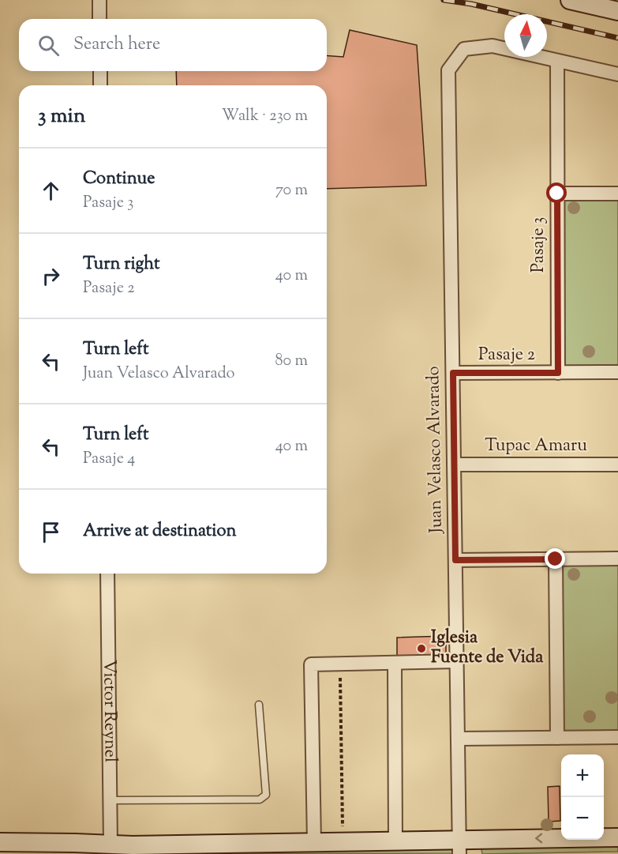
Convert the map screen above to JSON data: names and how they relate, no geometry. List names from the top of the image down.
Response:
{
  "streets": {
    "street": [
      "Pasaje 3",
      "Pasaje 2",
      "Tupac Amaru",
      "Juan Velasco Alvarado",
      "Victor Reynel"
    ]
  },
  "crossings": [
    ["Pasaje 3", "Pasaje 2"],
    ["Pasaje 3", "Juan Velasco Alvarado"],
    ["Pasaje 2", "Juan Velasco Alvarado"],
    ["Tupac Amaru", "Juan Velasco Alvarado"]
  ],
  "places": ["Iglesia Fuente de Vida"],
  "north": "top",
  "page": {
    "search": "Search here",
    "heading": ["3 min", "Walk · 230 m"],
    "list": [
      ["Continue", "Pasaje 3", "70 m"],
      ["Turn right", "Pasaje 2", "40 m"],
      ["Turn left", "Juan Velasco Alvarado", "80 m"],
      ["Turn left", "Pasaje 4", "40 m"],
      "Arrive at destination"
    ],
    "map_buttons": ["+", "−"]
  }
}
